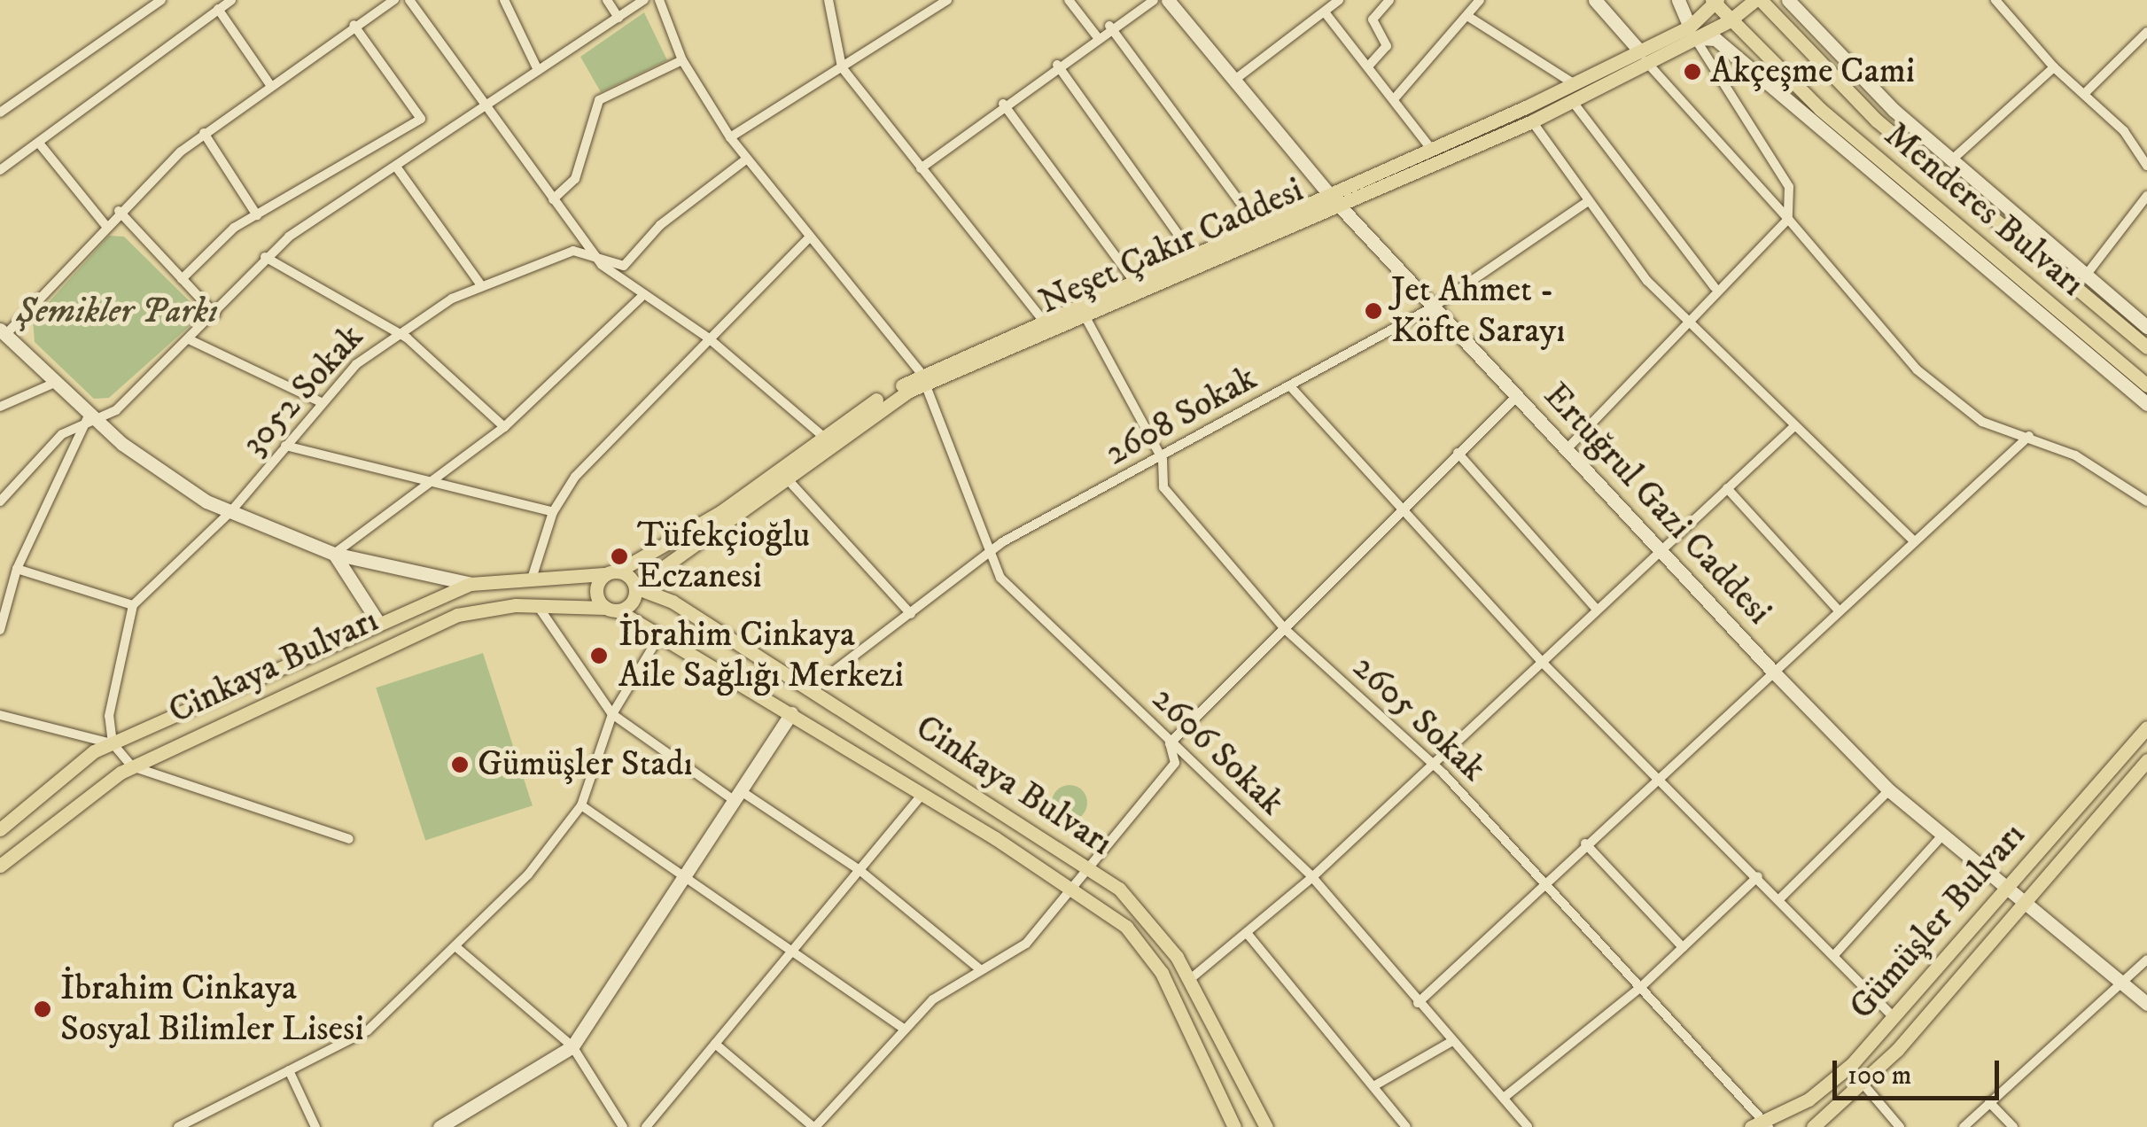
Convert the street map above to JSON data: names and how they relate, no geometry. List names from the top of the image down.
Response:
{
  "streets": {
    "main road": [
      "Menderes Bulvarı",
      "Neşet Çakır Caddesi",
      "Ertuğrul Gazi Caddesi",
      "Cinkaya Bulvarı",
      "Gümüşler Bulvarı"
    ],
    "street": [
      "3052 Sokak",
      "2608 Sokak",
      "2605 Sokak",
      "2606 Sokak"
    ]
  },
  "crossings": [
    ["Menderes Bulvarı", "Neşet Çakır Caddesi"],
    ["Neşet Çakır Caddesi", "Ertuğrul Gazi Caddesi"],
    ["Neşet Çakır Caddesi", "Cinkaya Bulvarı"],
    ["Neşet Çakır Caddesi", "2605 Sokak"],
    ["Neşet Çakır Caddesi", "2606 Sokak"],
    ["3052 Sokak", "2606 Sokak"],
    ["2608 Sokak", "Ertuğrul Gazi Caddesi"],
    ["2608 Sokak", "Cinkaya Bulvarı"],
    ["2608 Sokak", "2605 Sokak"],
    ["2608 Sokak", "2606 Sokak"],
    ["Ertuğrul Gazi Caddesi", "Gümüşler Bulvarı"],
    ["2605 Sokak", "Gümüşler Bulvarı"]
  ],
  "parks": ["Şemikler Parkı"],
  "places": [
    "Akçeşme Cami",
    "Jet Ahmet - Köfte Sarayı",
    "Tüfekçioğlu Eczanesi",
    "İbrahim Cinkaya Aile Sağlığı Merkezi",
    "Gümüşler Stadı",
    "İbrahim Cinkaya Sosyal Bilimler Lisesi"
  ],
  "scale_bar": "100 m"
}
